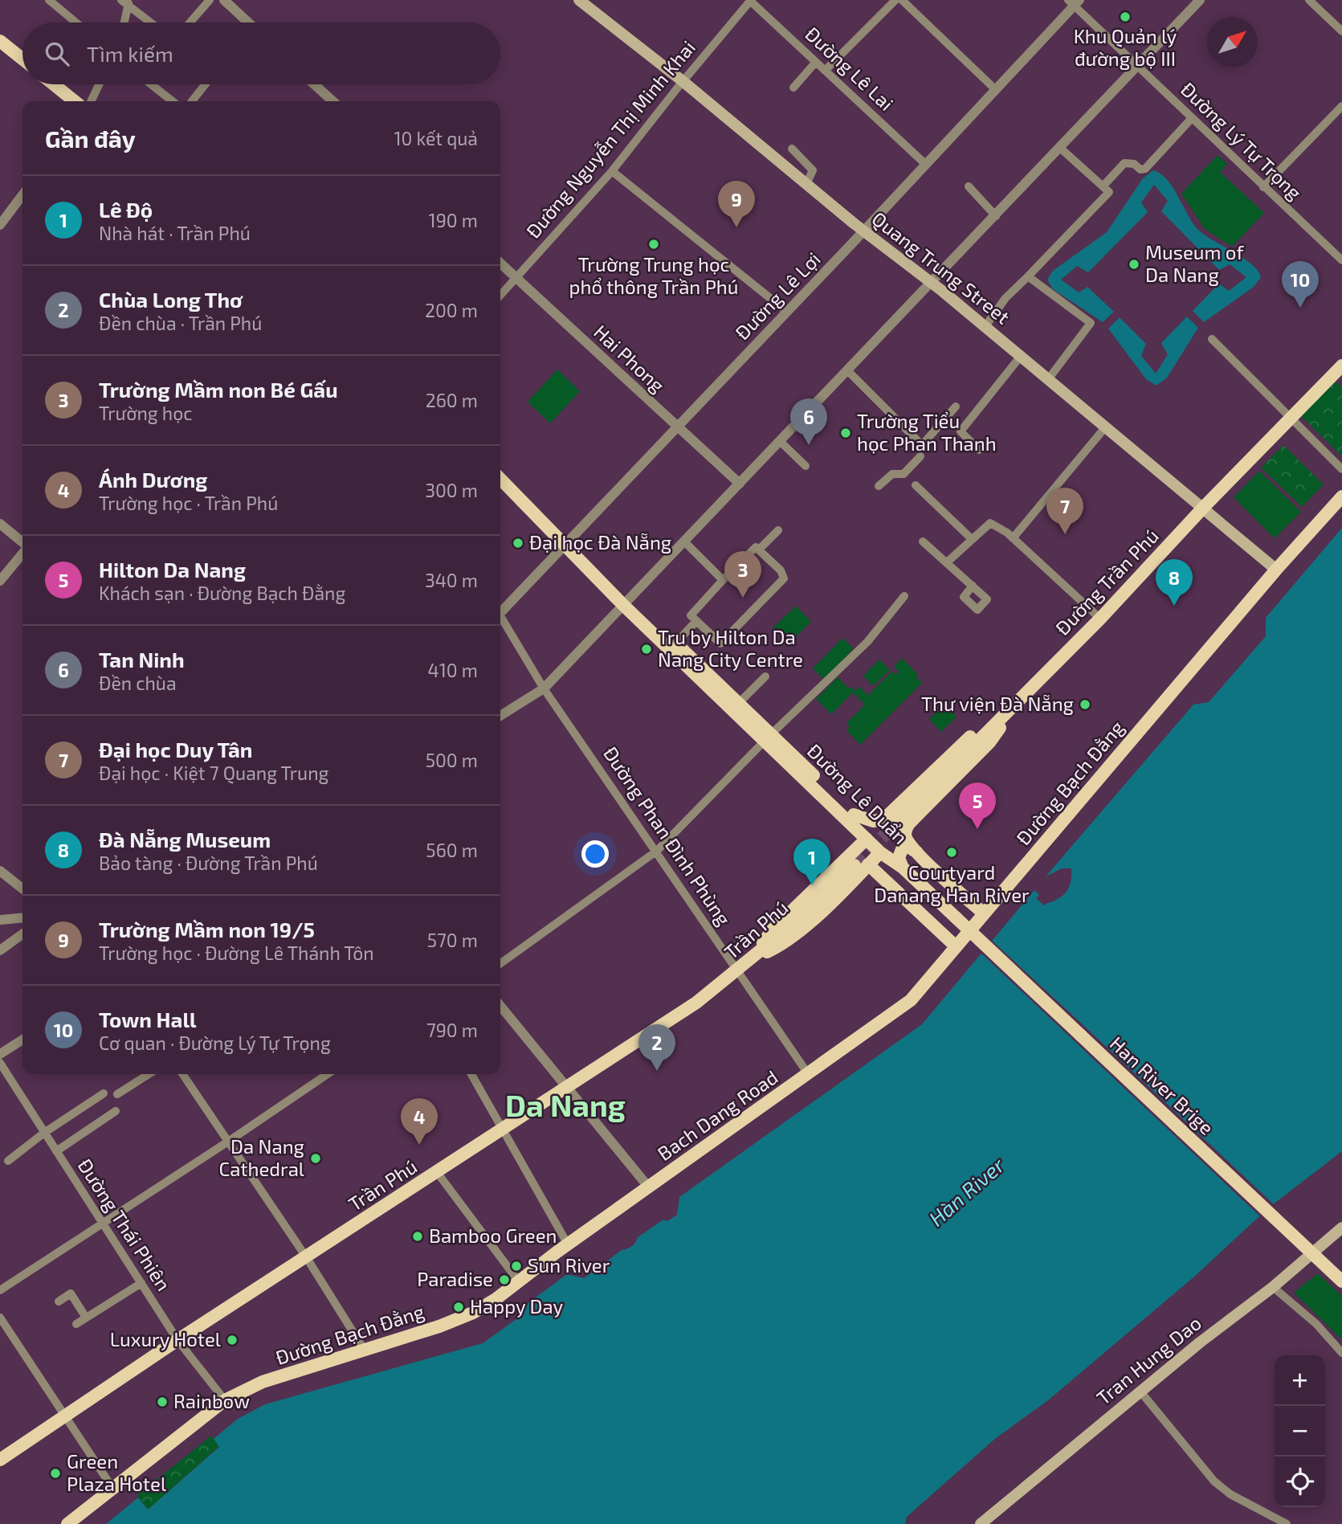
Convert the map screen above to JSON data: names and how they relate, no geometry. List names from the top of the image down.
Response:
{
  "streets": {
    "main road": [
      "Quang Trung Street",
      "Đường Trần Phú",
      "Đường Bạch Đằng",
      "Đường Lê Duẩn",
      "Trần Phú",
      "Han River Brige",
      "Bach Dang Road",
      "Tran Hung Dao"
    ],
    "street": [
      "Đường Lê Lai",
      "Đường Nguyễn Thị Minh Khai",
      "Đường Lý Tự Trọng",
      "Đường Lê Lợi",
      "Hai Phong",
      "Đường Phan Đình Phùng",
      "Đường Thái Phiên"
    ]
  },
  "crossings": [
    ["Đường Lê Lai", "Đường Nguyễn Thị Minh Khai"],
    ["Đường Lê Lai", "Đường Lê Lợi"],
    ["Đường Nguyễn Thị Minh Khai", "Quang Trung Street"],
    ["Đường Nguyễn Thị Minh Khai", "Hai Phong"],
    ["Đường Lý Tự Trọng", "Đường Lê Lợi"],
    ["Quang Trung Street", "Đường Lê Lợi"],
    ["Quang Trung Street", "Đường Trần Phú"],
    ["Quang Trung Street", "Đường Bạch Đằng"],
    ["Đường Lê Lợi", "Hai Phong"],
    ["Đường Lê Lợi", "Đường Lê Duẩn"],
    ["Đường Bạch Đằng", "Đường Phan Đình Phùng"],
    ["Đường Bạch Đằng", "Bach Dang Road"],
    ["Đường Bạch Đằng", "Đường Thái Phiên"],
    ["Đường Lê Duẩn", "Trần Phú"],
    ["Đường Lê Duẩn", "Han River Brige"],
    ["Đường Phan Đình Phùng", "Trần Phú"],
    ["Đường Phan Đình Phùng", "Bach Dang Road"],
    ["Trần Phú", "Đường Thái Phiên"]
  ],
  "districts": ["Da Nang"],
  "water": ["Hàn River"],
  "places": [
    "Khu Quản lý đường bộ III",
    "Trường Trung học phổ thông Trần Phú",
    "Museum of Da Nang",
    "Trường Tiểu học Phan Thanh",
    "Đại học Đà Nẵng",
    "Tru by Hilton Da Nang City Centre",
    "Thư viện Đà Nẵng",
    "Courtyard Danang Han River",
    "Da Nang Cathedral",
    "Bamboo Green",
    "Sun River",
    "Paradise",
    "Happy Day",
    "Luxury Hotel",
    "Rainbow",
    "Green Plaza Hotel"
  ],
  "north": "top right",
  "page": {
    "search": "Tìm kiếm",
    "heading": ["Gần đây", "10 kết quả"],
    "list": [
      {
        "mark": "1",
        "name": "Lê Độ",
        "note": "Nhà hát · Trần Phú",
        "value": "190 m"
      },
      {
        "mark": "2",
        "name": "Chùa Long Thơ",
        "note": "Đền chùa · Trần Phú",
        "value": "200 m"
      },
      {
        "mark": "3",
        "name": "Trường Mầm non Bé Gấu",
        "note": "Trường học",
        "value": "260 m"
      },
      {
        "mark": "4",
        "name": "Ánh Dương",
        "note": "Trường học · Trần Phú",
        "value": "300 m"
      },
      {
        "mark": "5",
        "name": "Hilton Da Nang",
        "note": "Khách sạn · Đường Bạch Đằng",
        "value": "340 m"
      },
      {
        "mark": "6",
        "name": "Tan Ninh",
        "note": "Đền chùa",
        "value": "410 m"
      },
      {
        "mark": "7",
        "name": "Đại học Duy Tân",
        "note": "Đại học · Kiệt 7 Quang Trung",
        "value": "500 m"
      },
      {
        "mark": "8",
        "name": "Đà Nẵng Museum",
        "note": "Bảo tàng · Đường Trần Phú",
        "value": "560 m"
      },
      {
        "mark": "9",
        "name": "Trường Mầm non 19/5",
        "note": "Trường học · Đường Lê Thánh Tôn",
        "value": "570 m"
      },
      {
        "mark": "10",
        "name": "Town Hall",
        "note": "Cơ quan · Đường Lý Tự Trọng",
        "value": "790 m"
      }
    ],
    "pins": [
      "9",
      "10",
      "6",
      "7",
      "3",
      "8",
      "5",
      "1",
      "2",
      "4"
    ],
    "map_buttons": ["+", "−"]
  }
}
